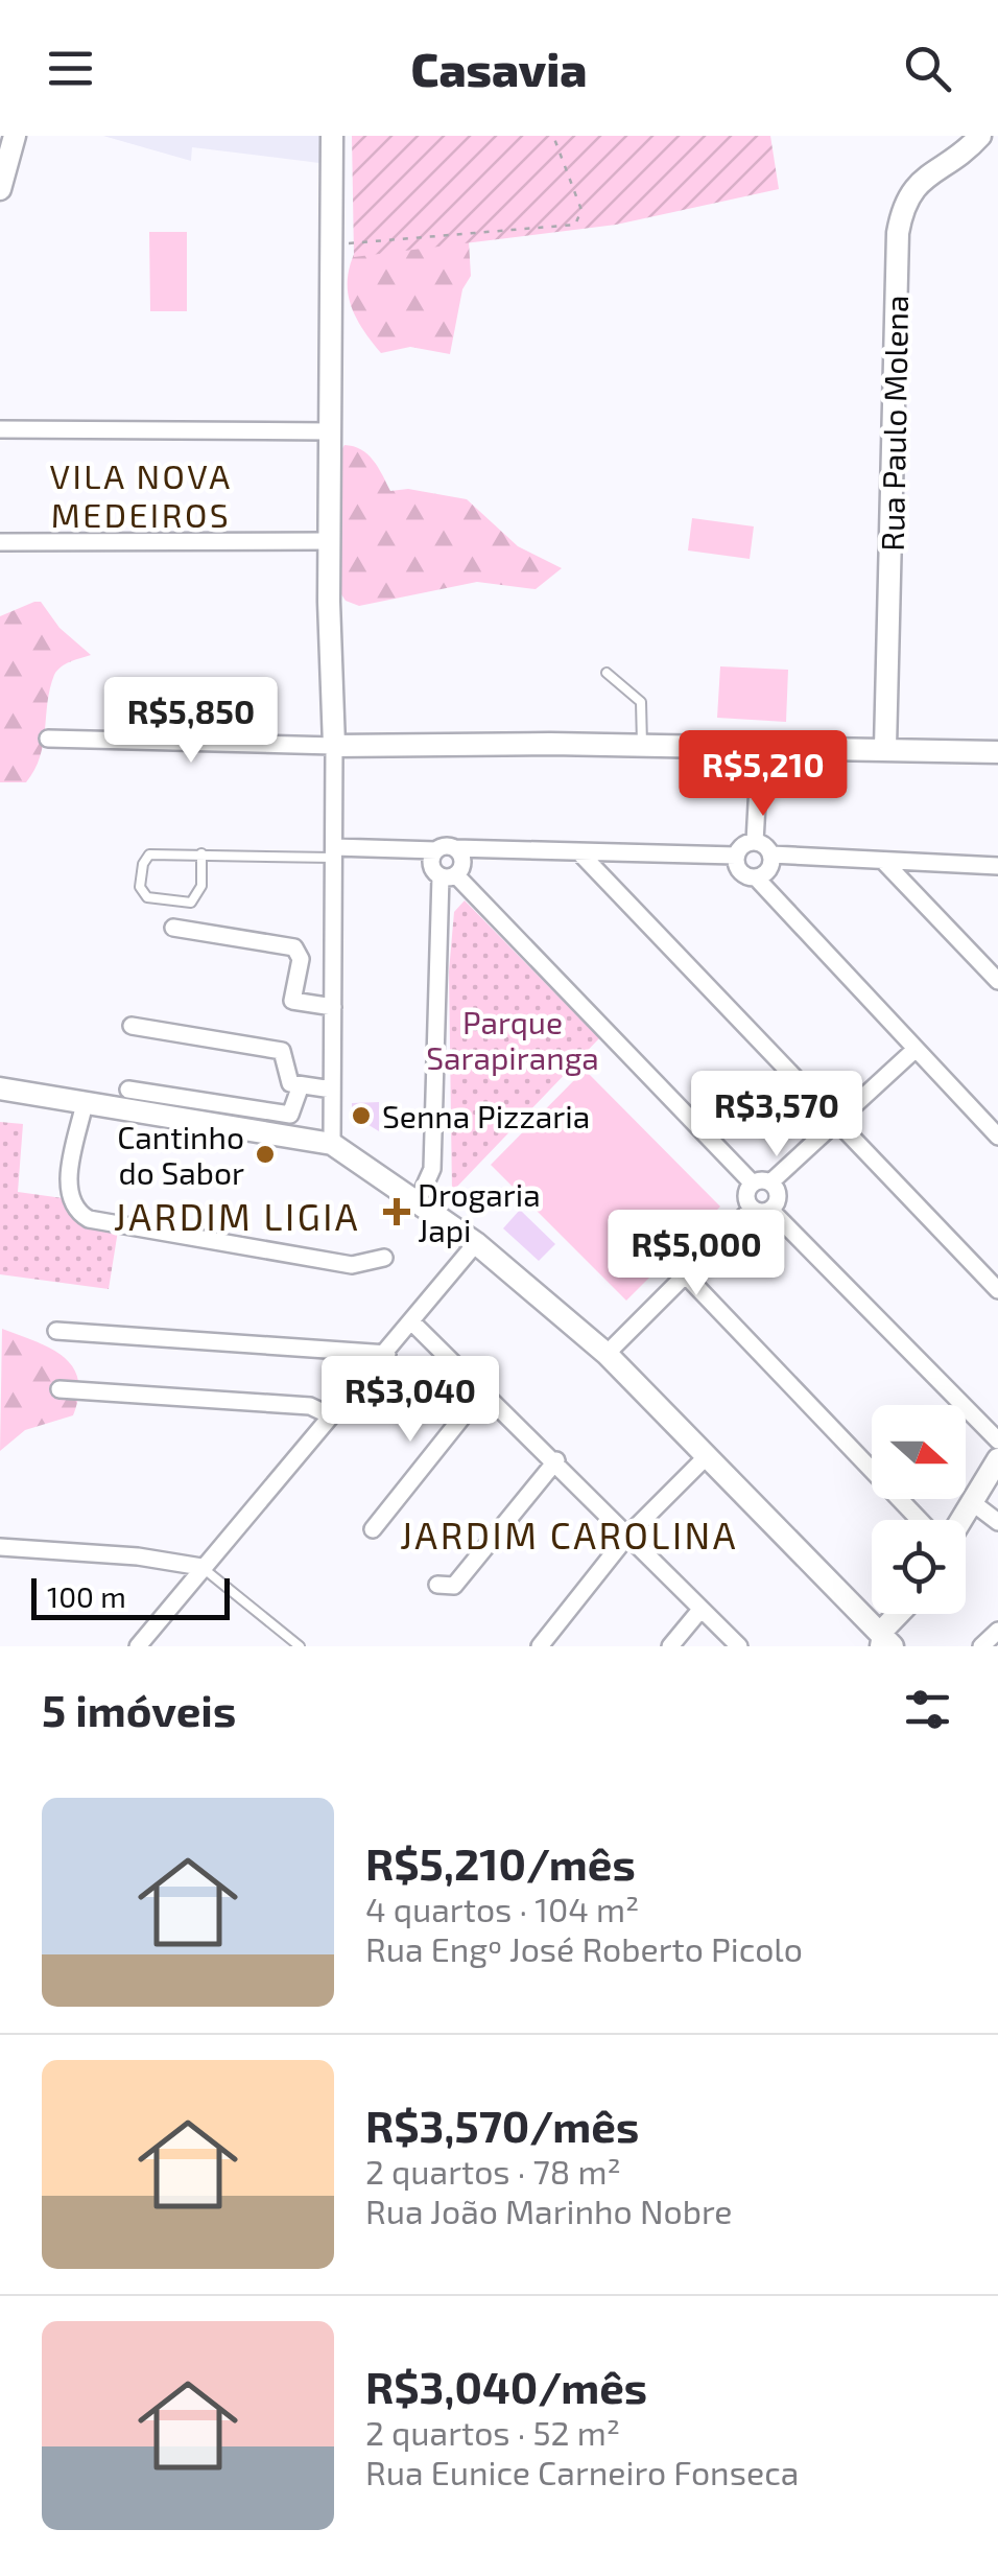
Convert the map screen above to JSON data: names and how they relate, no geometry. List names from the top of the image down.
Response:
{
  "streets": {
    "street": ["Rua Paulo Molena"]
  },
  "districts": ["VILA NOVA MEDEIROS", "JARDIM LIGIA", "JARDIM CAROLINA"],
  "parks": ["Parque Sarapiranga"],
  "places": {
    "other": ["Senna Pizzaria", "Cantinho do Sabor"],
    "health": ["Drogaria Japi"]
  },
  "scale_bar": "100 m",
  "north": "right",
  "page": {
    "header": "Casavia",
    "price": [
      "R$5,850",
      "R$5,210",
      "R$3,570",
      "R$5,000",
      "R$3,040"
    ],
    "scale": "100 m",
    "heading": "5 imóveis",
    "list": [
      {
        "name": "R$5,210/mês",
        "note": "4 quartos · 104 m² · Rua Engº José Roberto Picolo"
      },
      {
        "name": "R$3,570/mês",
        "note": "2 quartos · 78 m² · Rua João Marinho Nobre"
      },
      {
        "name": "R$3,040/mês",
        "note": "2 quartos · 52 m² · Rua Eunice Carneiro Fonseca"
      }
    ]
  }
}
